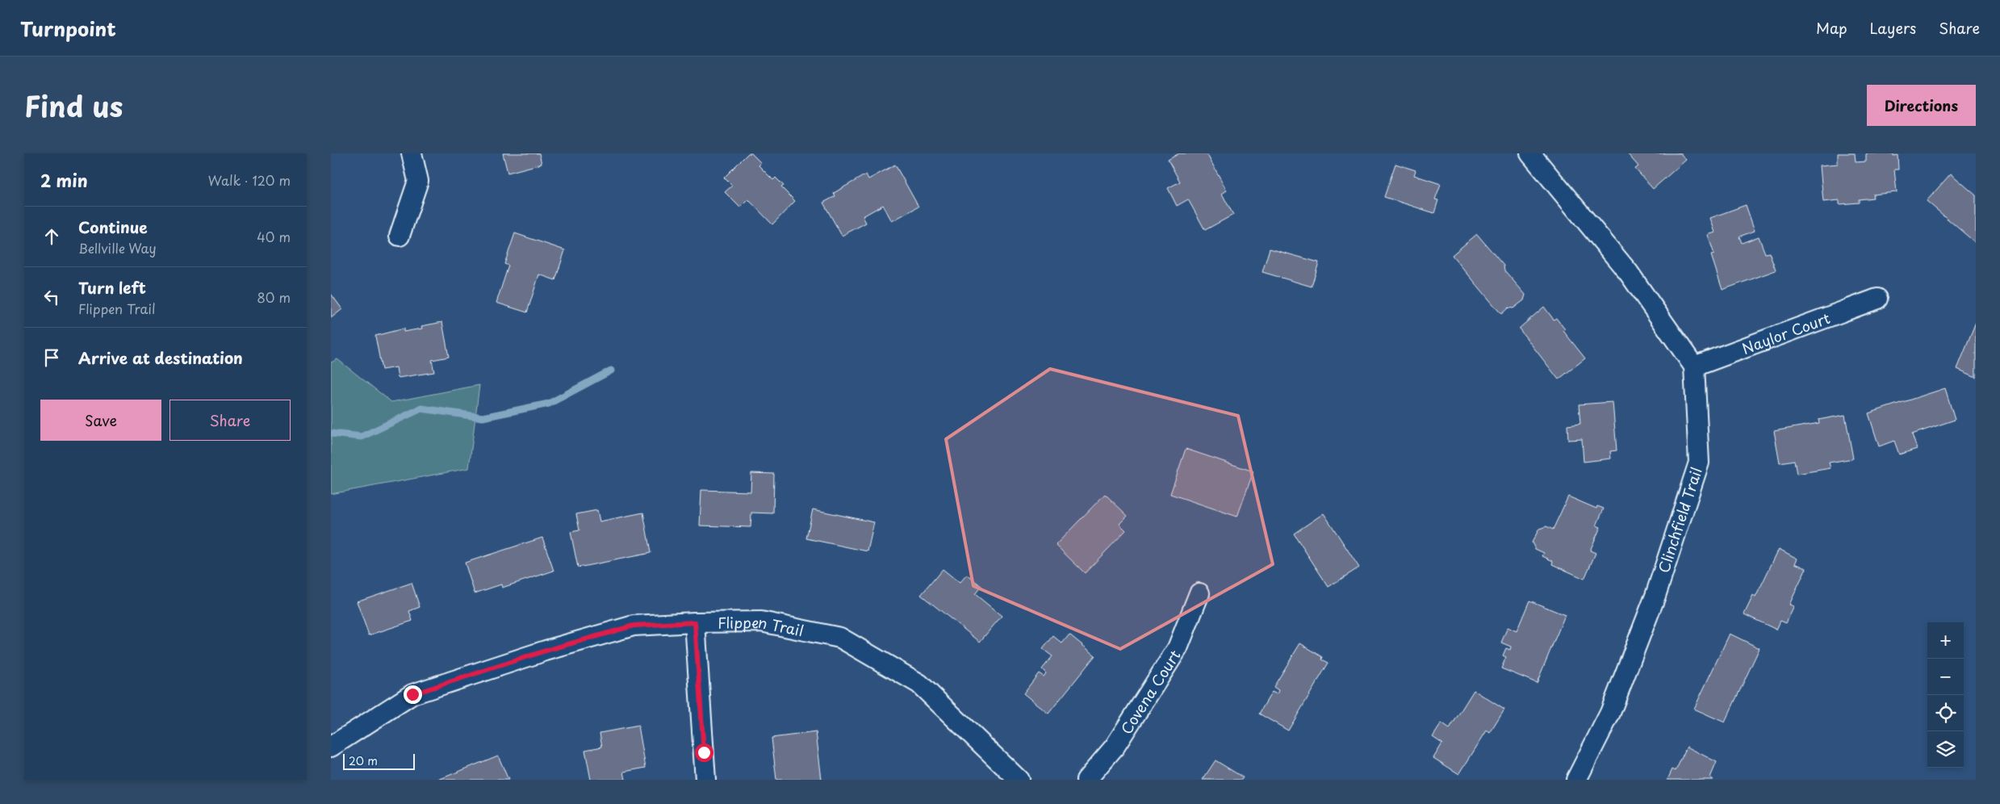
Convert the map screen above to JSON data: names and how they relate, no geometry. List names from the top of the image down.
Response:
{
  "streets": {
    "street": [
      "Naylor Court",
      "Clinchfield Trail",
      "Flippen Trail",
      "Covena Court"
    ]
  },
  "crossings": [
    ["Naylor Court", "Clinchfield Trail"]
  ],
  "scale_bar": "20 m",
  "page": {
    "header": "Turnpoint",
    "nav": ["Map", "Layers", "Share"],
    "title": "Find us",
    "buttons": [
      "Directions",
      ["Save", "Share"]
    ],
    "heading": ["2 min", "Walk · 120 m"],
    "list": [
      ["Continue", "Bellville Way", "40 m"],
      ["Turn left", "Flippen Trail", "80 m"],
      "Arrive at destination"
    ],
    "map_buttons": ["+", "−"],
    "scale": "20 m"
  }
}
